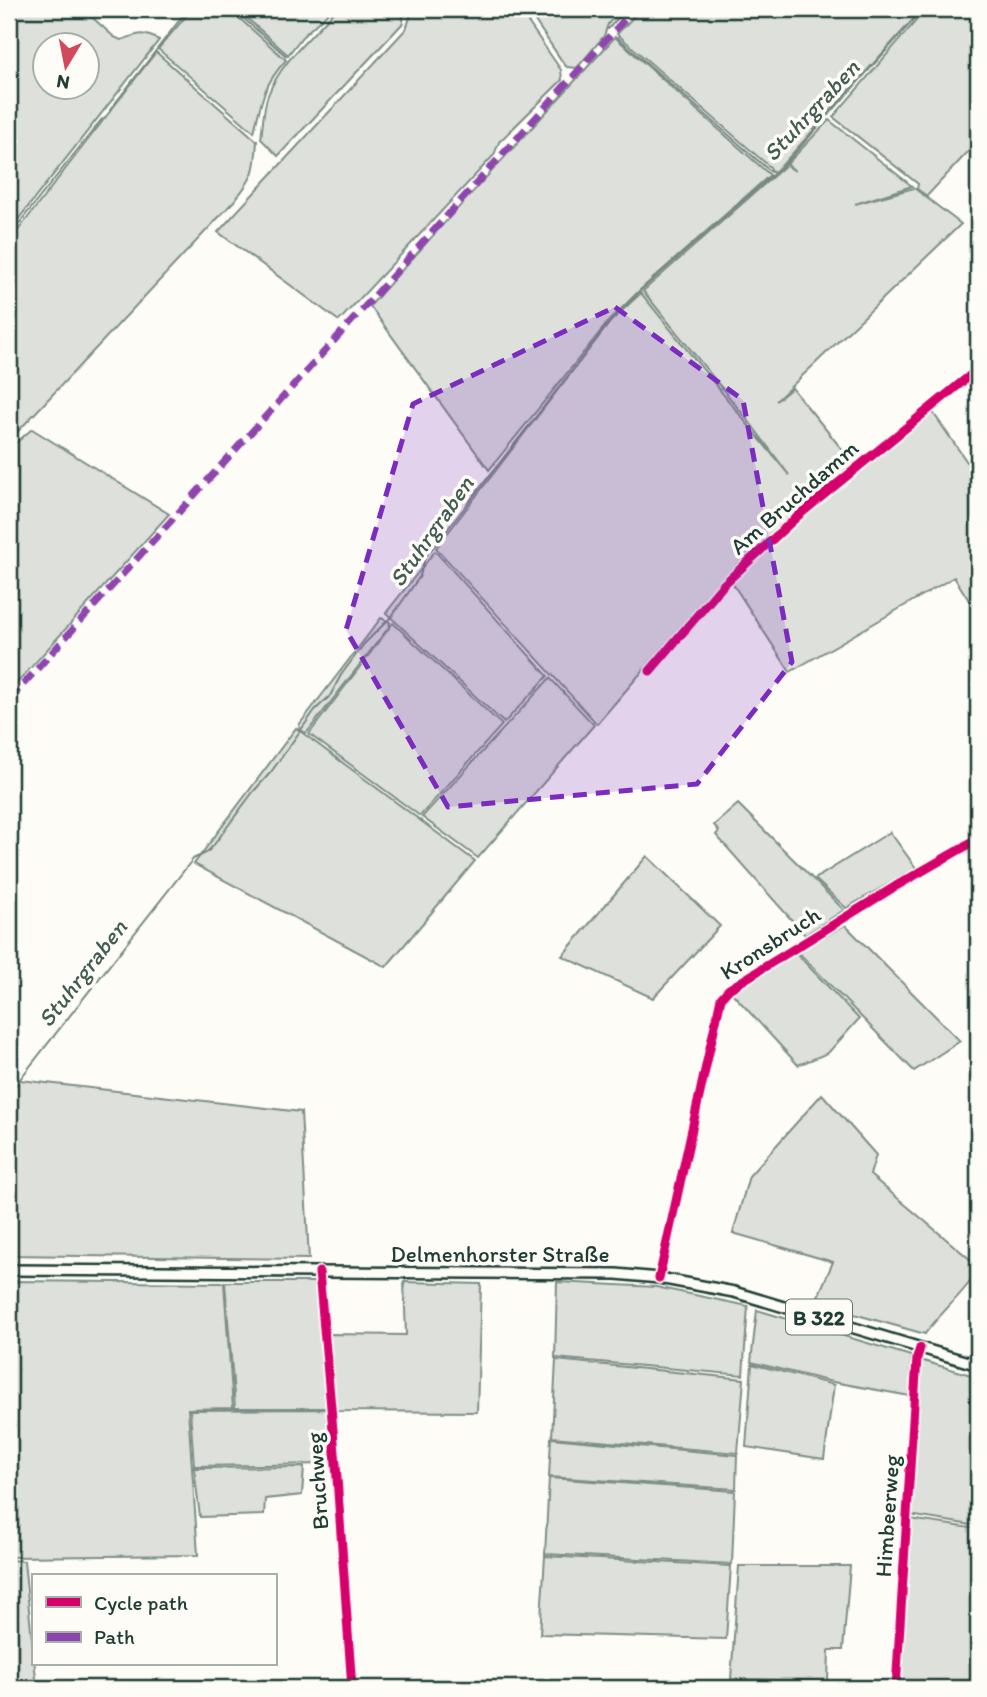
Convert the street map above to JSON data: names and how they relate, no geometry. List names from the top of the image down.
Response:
{
  "streets": {
    "main road": ["Delmenhorster Straße", "B 322"],
    "street": [
      "Am Bruchdamm",
      "Kronsbruch",
      "Bruchweg",
      "Himbeerweg"
    ]
  },
  "crossings": [
    ["Kronsbruch", "Delmenhorster Straße"],
    ["Delmenhorster Straße", "Bruchweg"],
    ["Delmenhorster Straße", "Himbeerweg"]
  ],
  "water": ["Stuhrgraben"],
  "legend": ["Cycle path", "Path"],
  "north": "bottom"
}
